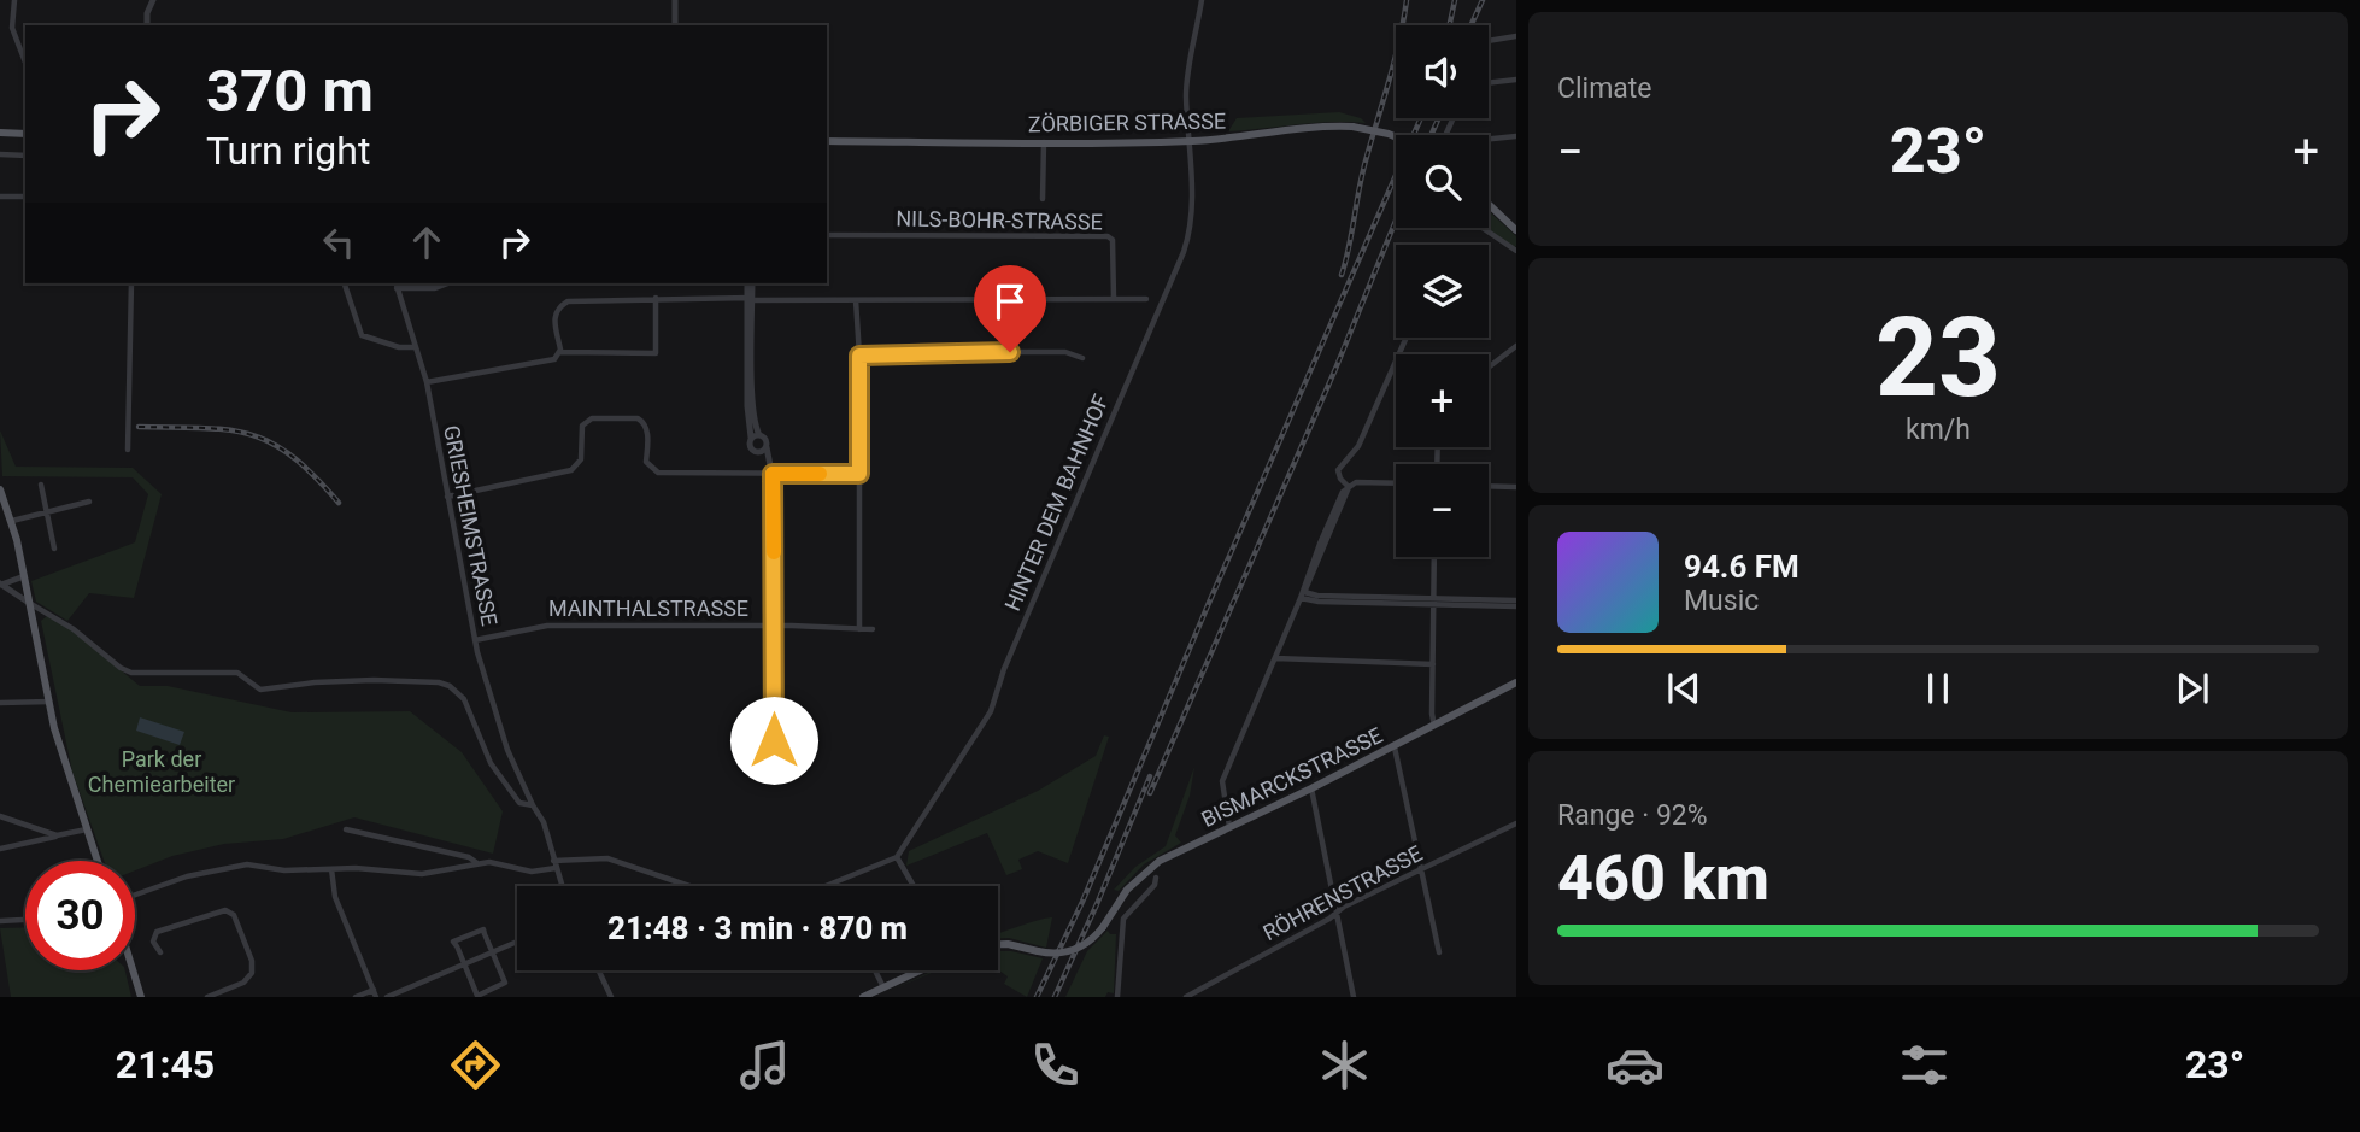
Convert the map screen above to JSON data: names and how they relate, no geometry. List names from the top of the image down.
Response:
{
  "streets": {
    "main road": ["ZÖRBIGER STRASSE", "BISMARCKSTRASSE"],
    "street": [
      "NILS-BOHR-STRASSE",
      "HINTER DEM BAHNHOF",
      "GRIESHEIMSTRASSE",
      "MAINTHALSTRASSE",
      "RÖHRENSTRASSE"
    ]
  },
  "crossings": [
    ["ZÖRBIGER STRASSE", "HINTER DEM BAHNHOF"],
    ["GRIESHEIMSTRASSE", "MAINTHALSTRASSE"]
  ],
  "parks": ["Park der Chemiearbeiter"],
  "page": {
    "tile": [
      "Climate",
      ["23", "km/h"],
      ["Range · 92%", "460 km"]
    ],
    "map_buttons": ["+", "−"],
    "turn": ["370 m", "Turn right"],
    "heat": ["−", "23°", "+"],
    "song": ["94.6 FM", "Music"],
    "limit": "30",
    "trip": "21:48 · 3 min · 870 m",
    "tabs": ["21:45", "23°"]
  }
}
